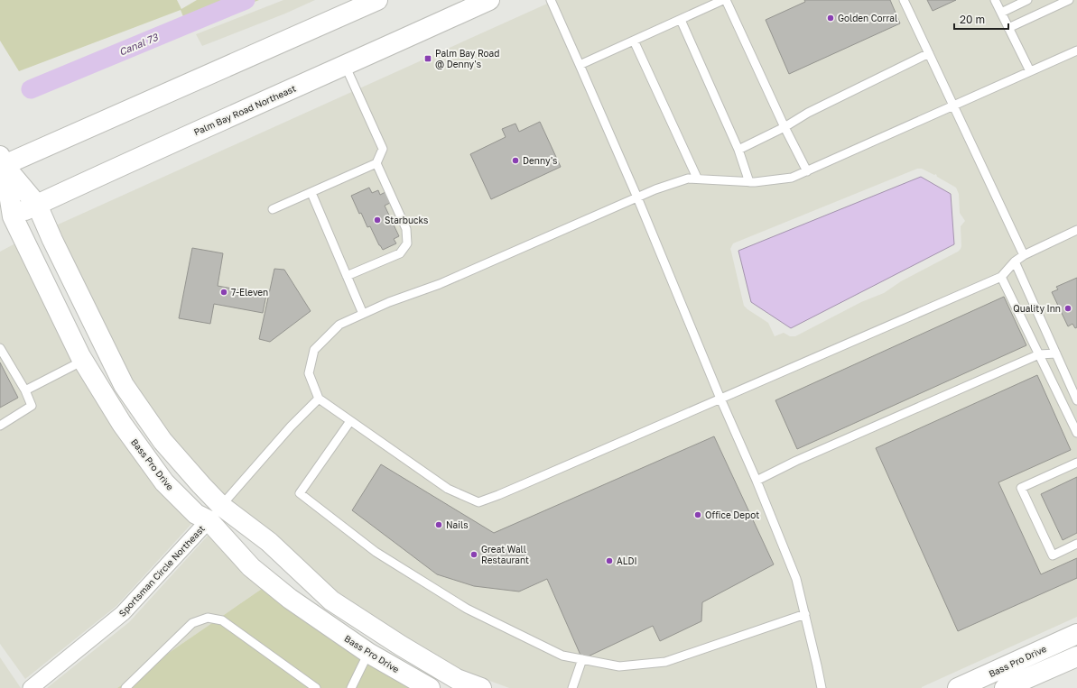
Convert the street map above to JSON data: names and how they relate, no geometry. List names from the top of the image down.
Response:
{
  "streets": {
    "street": ["Palm Bay Road Northeast", "Bass Pro Drive", "Sportsman Circle Northeast"]
  },
  "crossings": [
    ["Palm Bay Road Northeast", "Bass Pro Drive"],
    ["Bass Pro Drive", "Sportsman Circle Northeast"]
  ],
  "water": ["Canal 73"],
  "places": {
    "other": [
      "Golden Corral",
      "Denny's",
      "Starbucks",
      "7-Eleven",
      "Quality Inn",
      "Office Depot",
      "Nails",
      "Great Wall Restaurant",
      "ALDI"
    ],
    "transit": ["Palm Bay Road @ Denny's"]
  },
  "scale_bar": "20 m"
}
